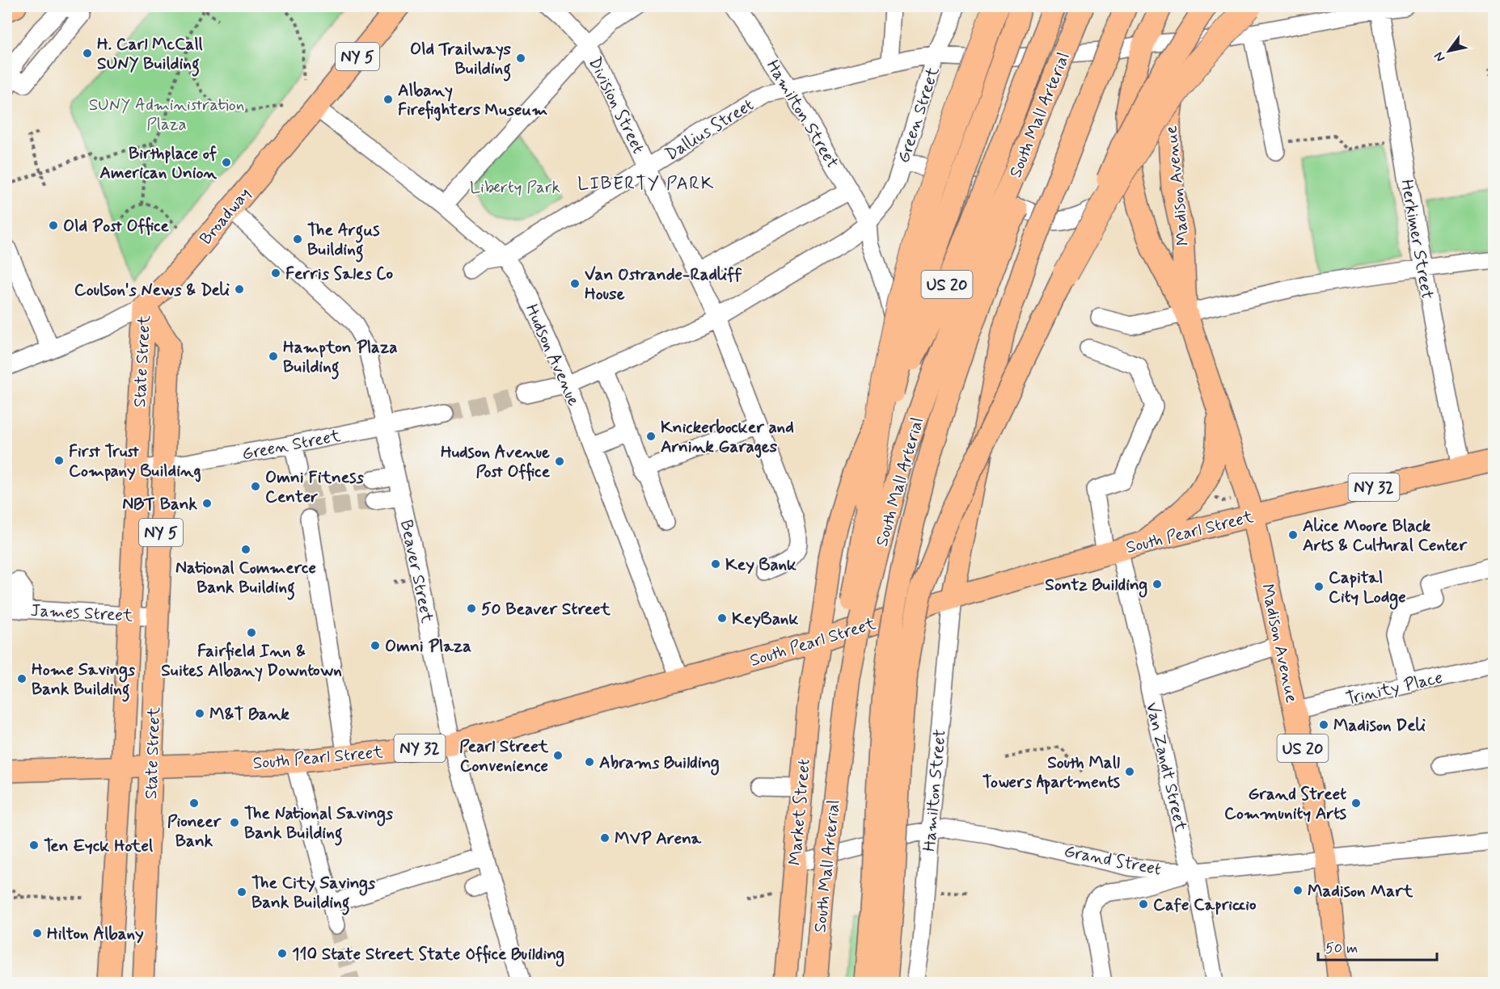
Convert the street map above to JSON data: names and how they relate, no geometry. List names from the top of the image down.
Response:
{
  "streets": {
    "main road": [
      "NY 5",
      "South Mall Arterial",
      "Madison Avenue",
      "Broadway",
      "US 20",
      "State Street",
      "NY 32",
      "South Pearl Street",
      "Market Street"
    ],
    "street": [
      "Division Street",
      "Hamilton Street",
      "Green Street",
      "Dallius Street",
      "Herkimer Street",
      "Hudson Avenue",
      "Beaver Street",
      "James Street",
      "Trinity Place",
      "Van Zandt Street",
      "Grand Street"
    ]
  },
  "crossings": [
    ["Division Street", "Green Street"],
    ["Division Street", "Dallius Street"],
    ["Hamilton Street", "Green Street"],
    ["Hamilton Street", "Dallius Street"],
    ["Hamilton Street", "South Pearl Street"],
    ["Hamilton Street", "Grand Street"],
    ["Green Street", "Dallius Street"],
    ["Green Street", "Madison Avenue"],
    ["Green Street", "Herkimer Street"],
    ["Green Street", "Hudson Avenue"],
    ["Green Street", "State Street"],
    ["Green Street", "Beaver Street"],
    ["Dallius Street", "Hudson Avenue"],
    ["Madison Avenue", "South Pearl Street"],
    ["Madison Avenue", "Trinity Place"],
    ["Madison Avenue", "Grand Street"],
    ["Broadway", "Hudson Avenue"],
    ["Broadway", "State Street"],
    ["Broadway", "Beaver Street"],
    ["Herkimer Street", "South Pearl Street"],
    ["US 20", "South Pearl Street"],
    ["US 20", "Market Street"],
    ["Hudson Avenue", "South Pearl Street"],
    ["State Street", "NY 32"],
    ["State Street", "South Pearl Street"],
    ["State Street", "James Street"],
    ["NY 32", "South Pearl Street"],
    ["South Pearl Street", "Beaver Street"],
    ["South Pearl Street", "Van Zandt Street"],
    ["South Pearl Street", "Market Street"],
    ["Van Zandt Street", "Grand Street"],
    ["Market Street", "Grand Street"]
  ],
  "districts": ["LIBERTY PARK"],
  "parks": ["SUNY Administration Plaza", "Liberty Park"],
  "places": [
    "H. Carl McCall SUNY Building",
    "Old Trailways Building",
    "Albany Firefighters Museum",
    "Birthplace of American Union",
    "Old Post Office",
    "The Argus Building",
    "Ferris Sales Co",
    "Van Ostrande-Radliff House",
    "Coulson's News & Deli",
    "Hampton Plaza Building",
    "Knickerbocker and Arnink Garages",
    "First Trust Company Building",
    "Hudson Avenue Post Office",
    "Omni Fitness Center",
    "NBT Bank",
    "Alice Moore Black Arts & Cultural Center",
    "National Commerce Bank Building",
    "Key Bank",
    "Sontz Building",
    "Capital City Lodge",
    "50 Beaver Street",
    "KeyBank",
    "Fairfield Inn & Suites Albany Downtown",
    "Omni Plaza",
    "Home Savings Bank Building",
    "M&T Bank",
    "Madison Deli",
    "Pearl Street Convenience",
    "Abrams Building",
    "South Mall Towers Apartments",
    "Pioneer Bank",
    "Grand Street Community Arts",
    "The National Savings Bank Building",
    "MVP Arena",
    "Ten Eyck Hotel",
    "Madison Mart",
    "The City Savings Bank Building",
    "Cafe Capriccio",
    "Hilton Albany",
    "110 State Street State Office Building"
  ],
  "scale_bar": "50 m",
  "north": "bottom left"
}
